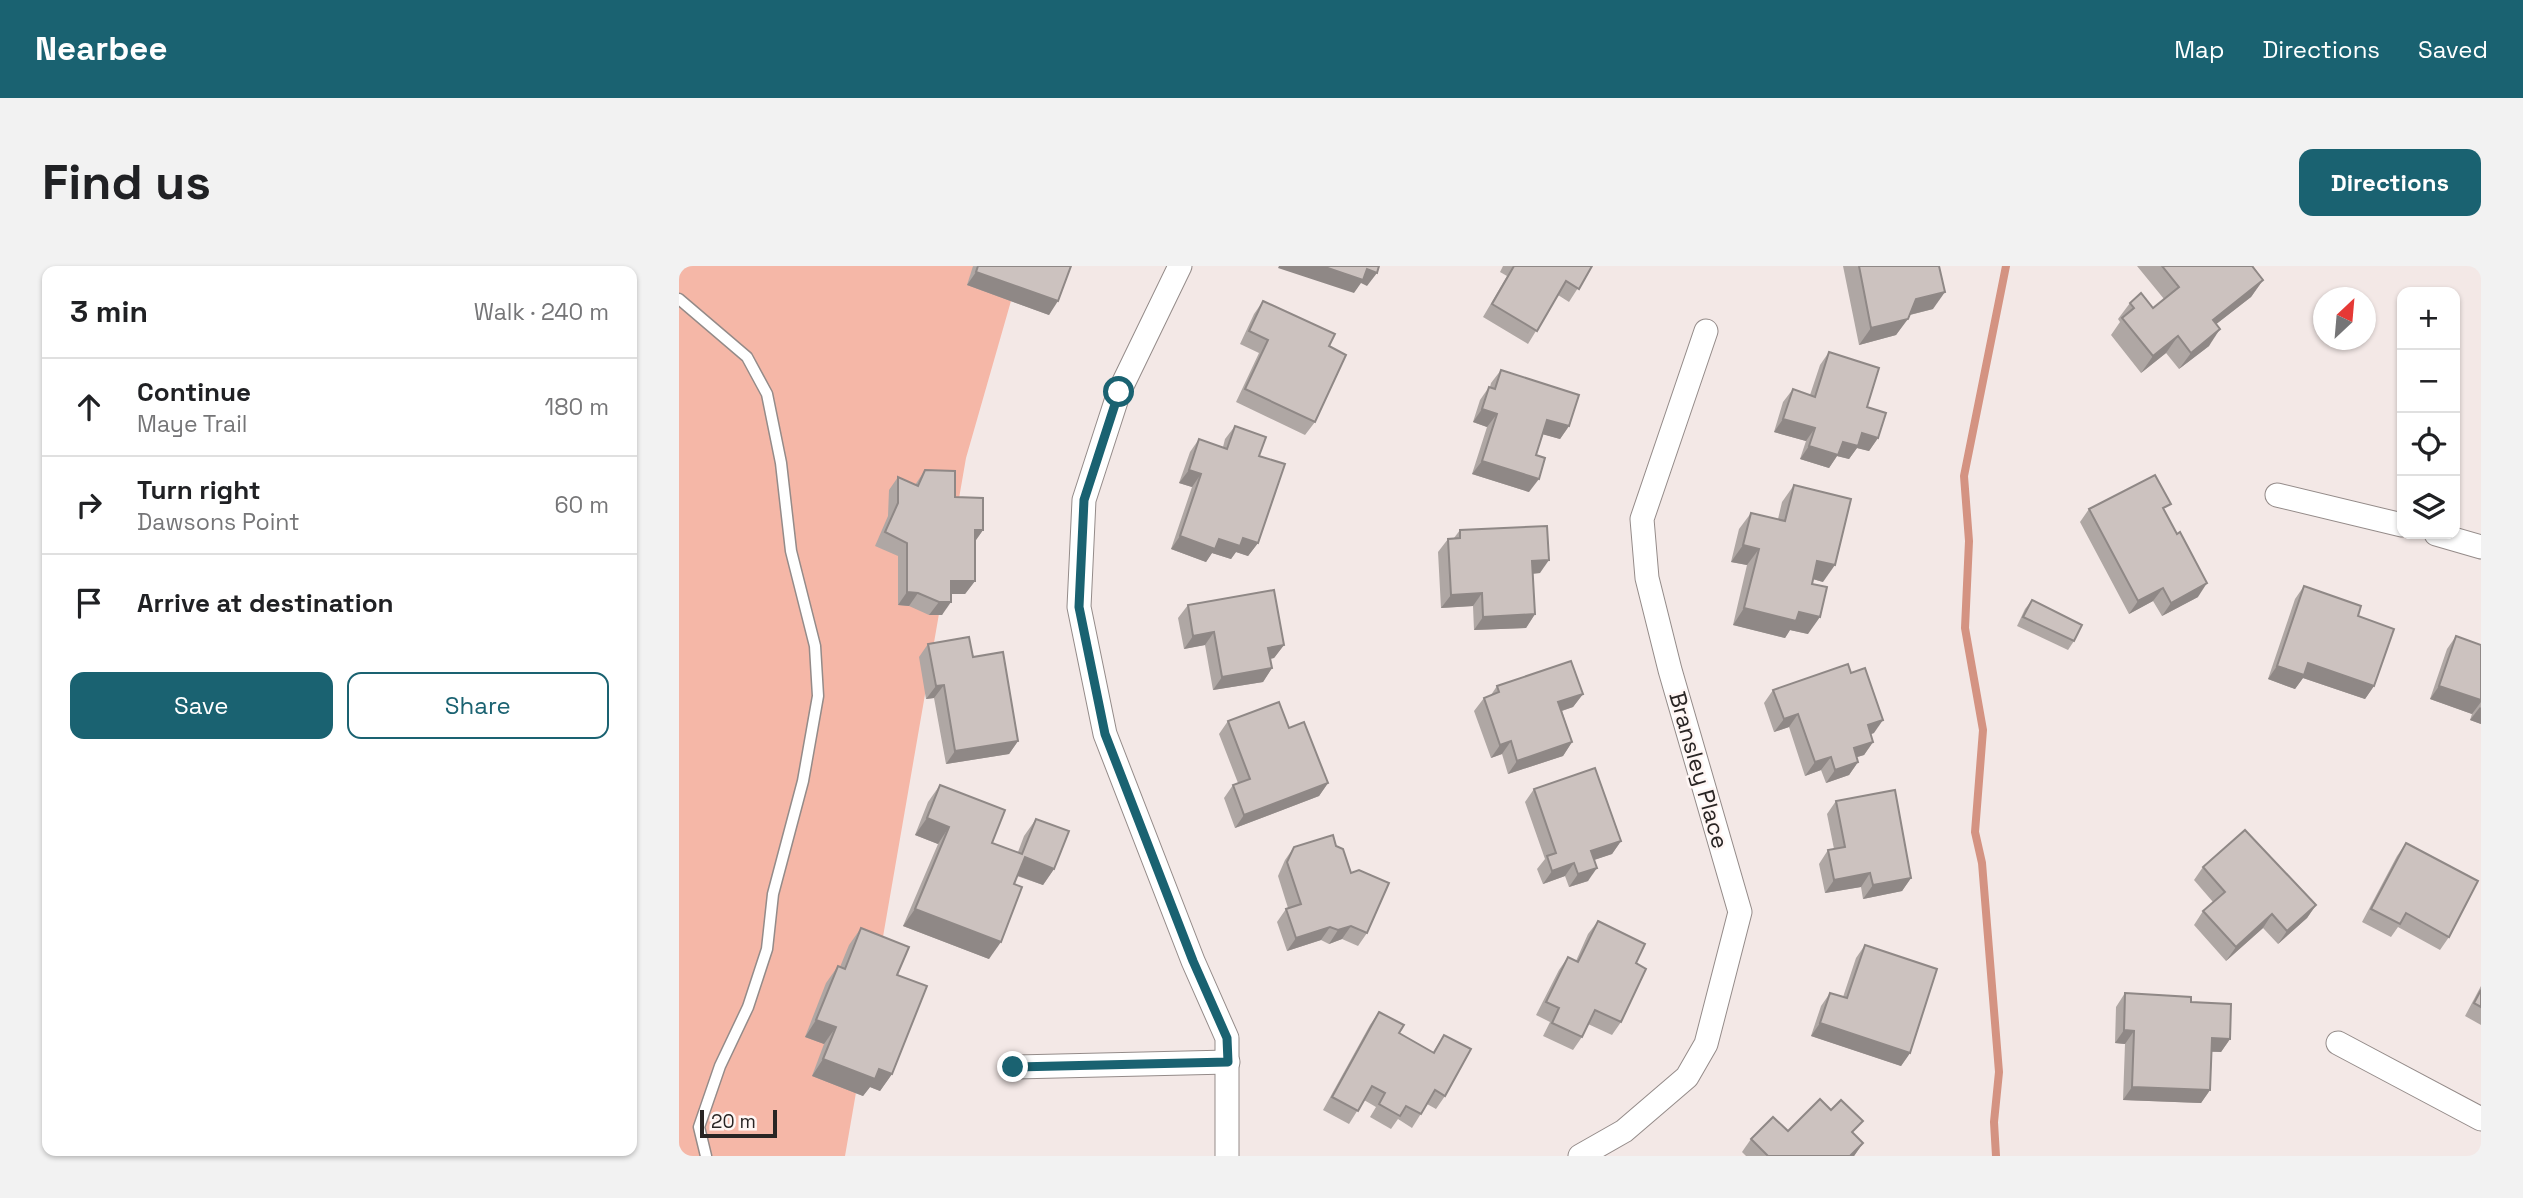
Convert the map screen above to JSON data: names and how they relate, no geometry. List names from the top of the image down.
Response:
{
  "streets": {
    "street": ["Bransley Place"]
  },
  "scale_bar": "20 m",
  "north": "top right",
  "page": {
    "header": "Nearbee",
    "nav": ["Map", "Directions", "Saved"],
    "buttons": [
      "Directions",
      ["Save", "Share"]
    ],
    "title": "Find us",
    "heading": ["3 min", "Walk · 240 m"],
    "map_buttons": ["+", "−"],
    "list": [
      ["Continue", "Maye Trail", "180 m"],
      ["Turn right", "Dawsons Point", "60 m"],
      "Arrive at destination"
    ],
    "scale": "20 m"
  }
}
